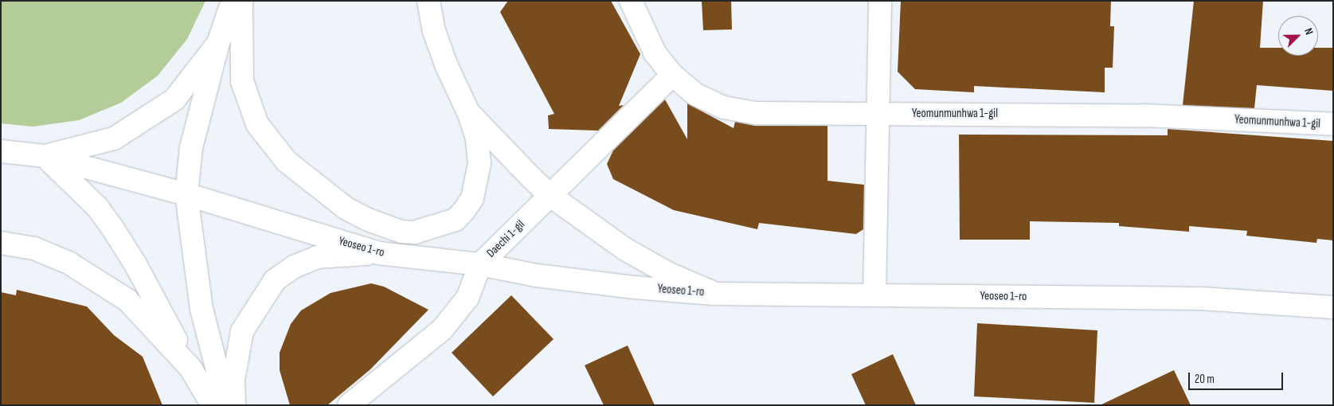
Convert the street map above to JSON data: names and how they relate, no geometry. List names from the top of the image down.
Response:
{
  "streets": {
    "street": ["Yeomunmunhwa 1-gil", "Daechi 1-gil", "Yeoseo 1-ro"]
  },
  "crossings": [
    ["Yeomunmunhwa 1-gil", "Daechi 1-gil"],
    ["Daechi 1-gil", "Yeoseo 1-ro"]
  ],
  "scale_bar": "20 m",
  "north": "top right"
}
